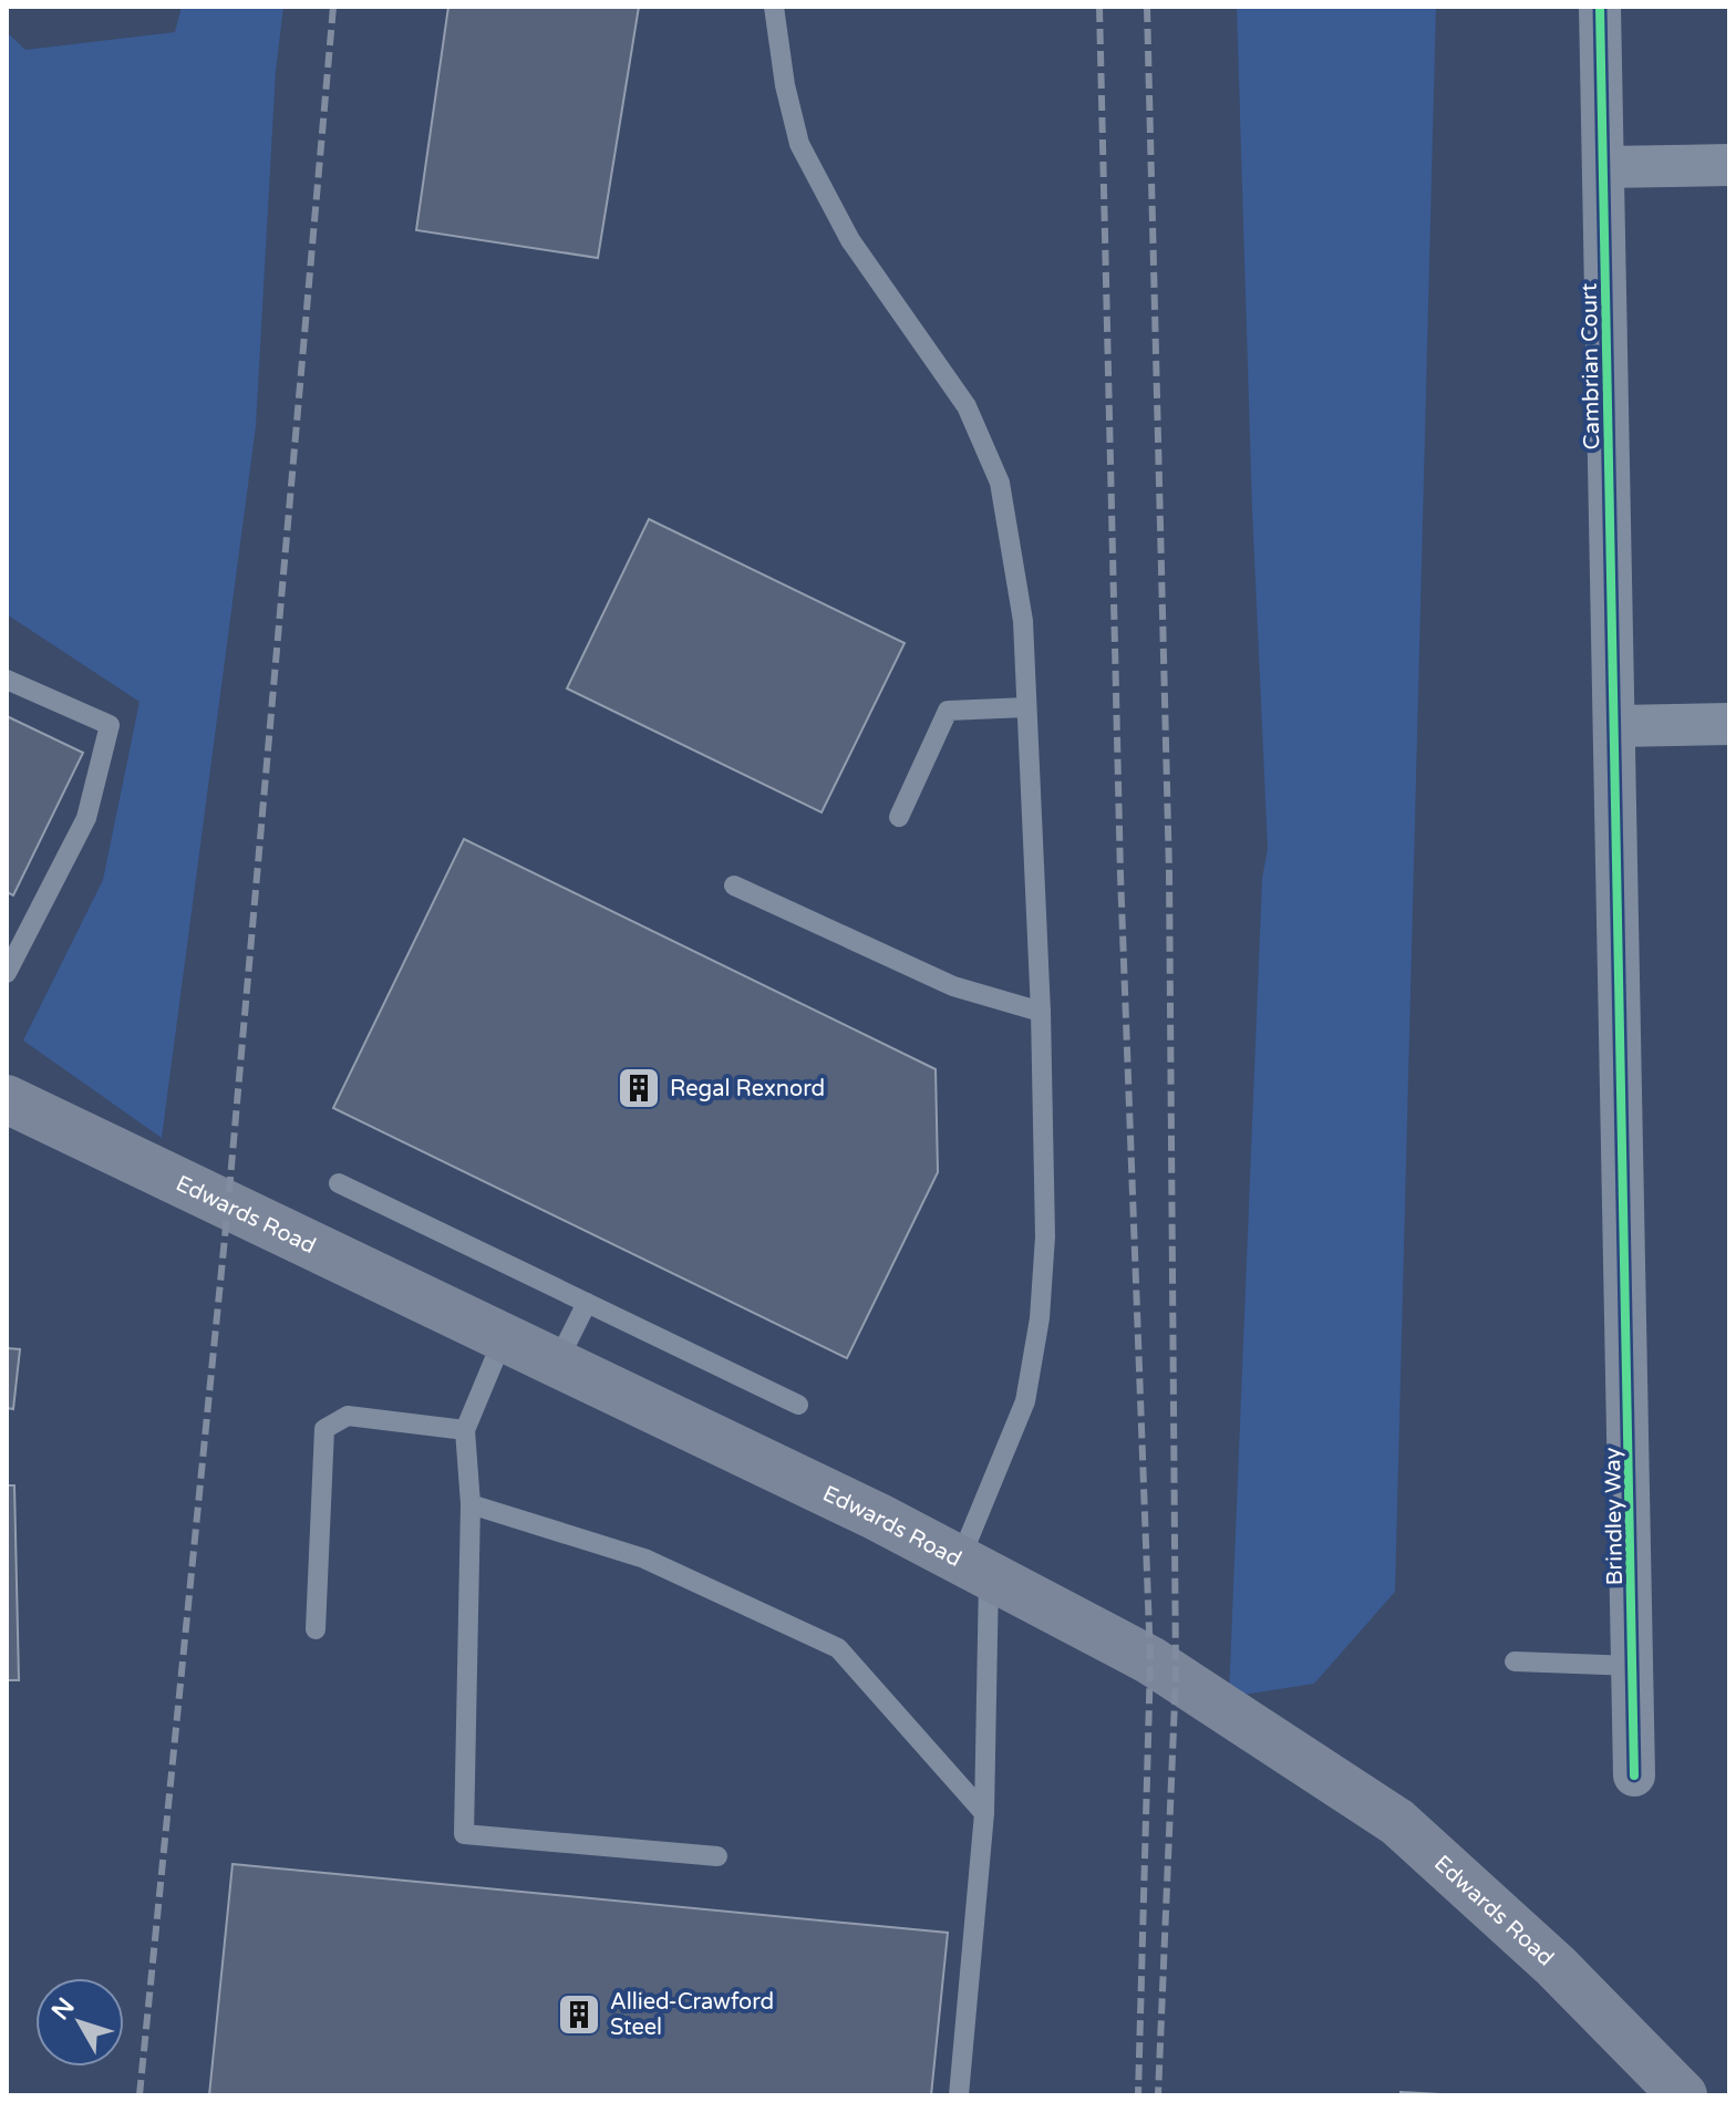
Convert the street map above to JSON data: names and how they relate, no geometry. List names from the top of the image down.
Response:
{
  "streets": {
    "main road": ["Edwards Road"],
    "street": ["Cambrian Court", "Brindley Way"]
  },
  "crossings": [
    ["Cambrian Court", "Brindley Way"]
  ],
  "places": {
    "building": ["Regal Rexnord", "Allied-Crawford Steel"]
  },
  "north": "top left"
}
